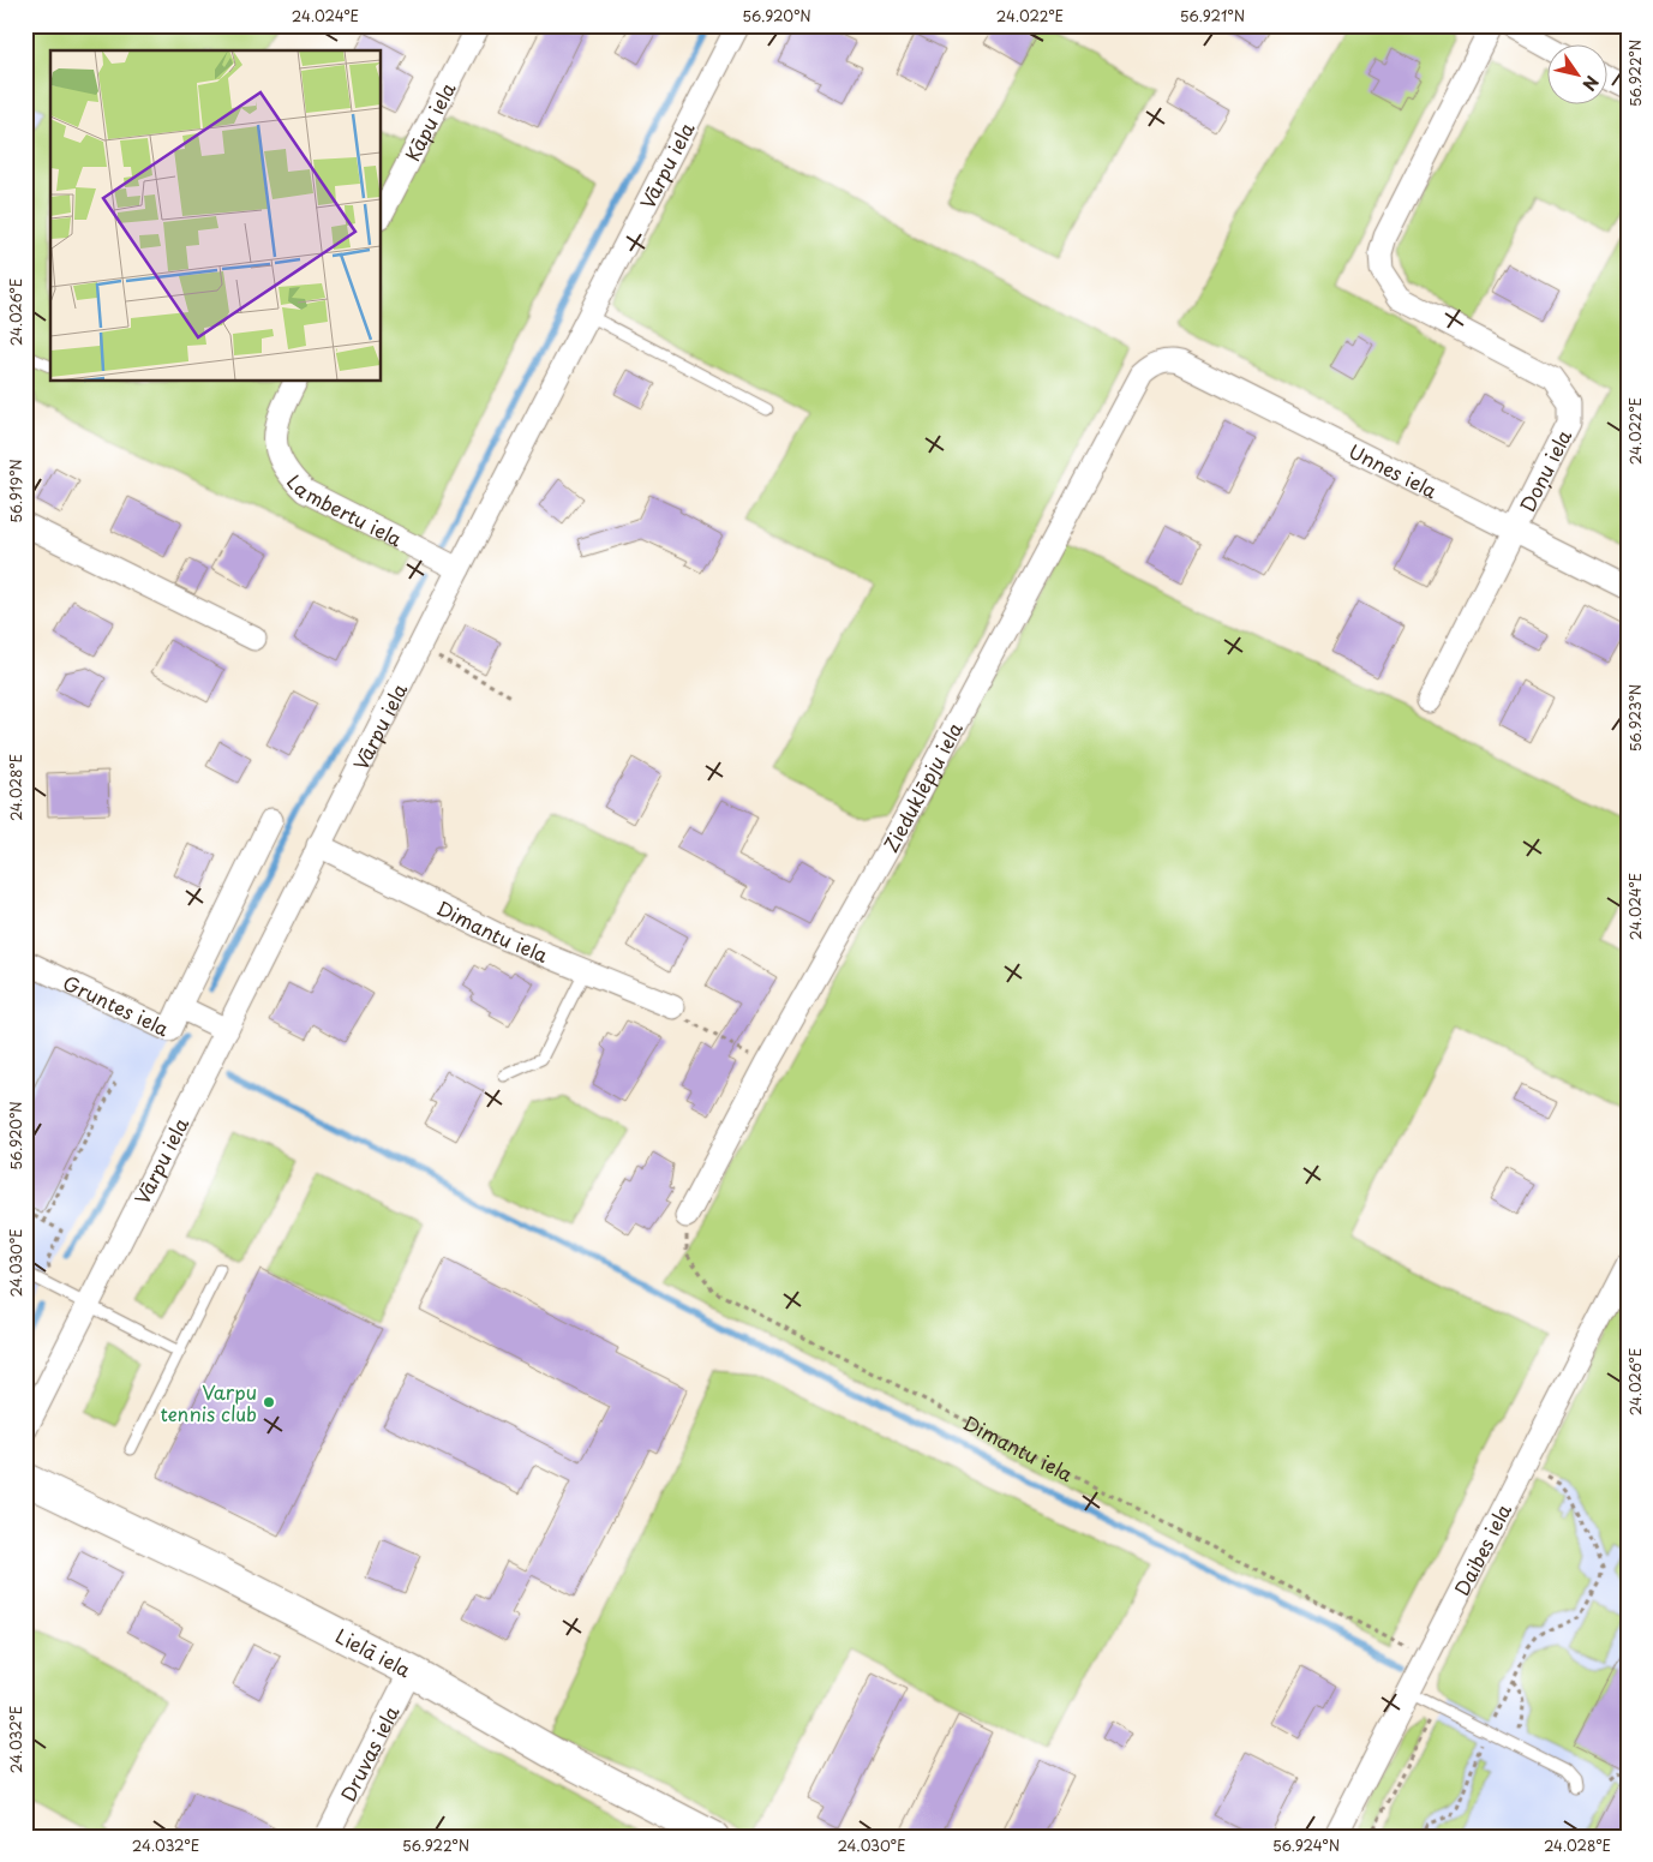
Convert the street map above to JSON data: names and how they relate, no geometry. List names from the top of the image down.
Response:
{
  "streets": {
    "street": [
      "Kāpu iela",
      "Vārpu iela",
      "Unnes iela",
      "Doņu iela",
      "Lambertu iela",
      "Zieduklēpju iela",
      "Dimantu iela",
      "Gruntes iela",
      "Daibes iela",
      "Lielā iela",
      "Druvas iela"
    ]
  },
  "crossings": [
    ["Vārpu iela", "Lambertu iela"],
    ["Vārpu iela", "Dimantu iela"],
    ["Vārpu iela", "Gruntes iela"],
    ["Unnes iela", "Doņu iela"],
    ["Unnes iela", "Zieduklēpju iela"],
    ["Zieduklēpju iela", "Dimantu iela"],
    ["Dimantu iela", "Daibes iela"],
    ["Lielā iela", "Druvas iela"]
  ],
  "places": ["Varpu tennis club"],
  "north": "bottom right",
  "coordinates": [
    "24.024°E",
    "56.920°N",
    "24.022°E",
    "56.921°N",
    "56.922°N",
    "24.026°E",
    "56.919°N",
    "56.923°N",
    "24.028°E",
    "24.030°E",
    "24.032°E",
    "56.924°N"
  ]
}
